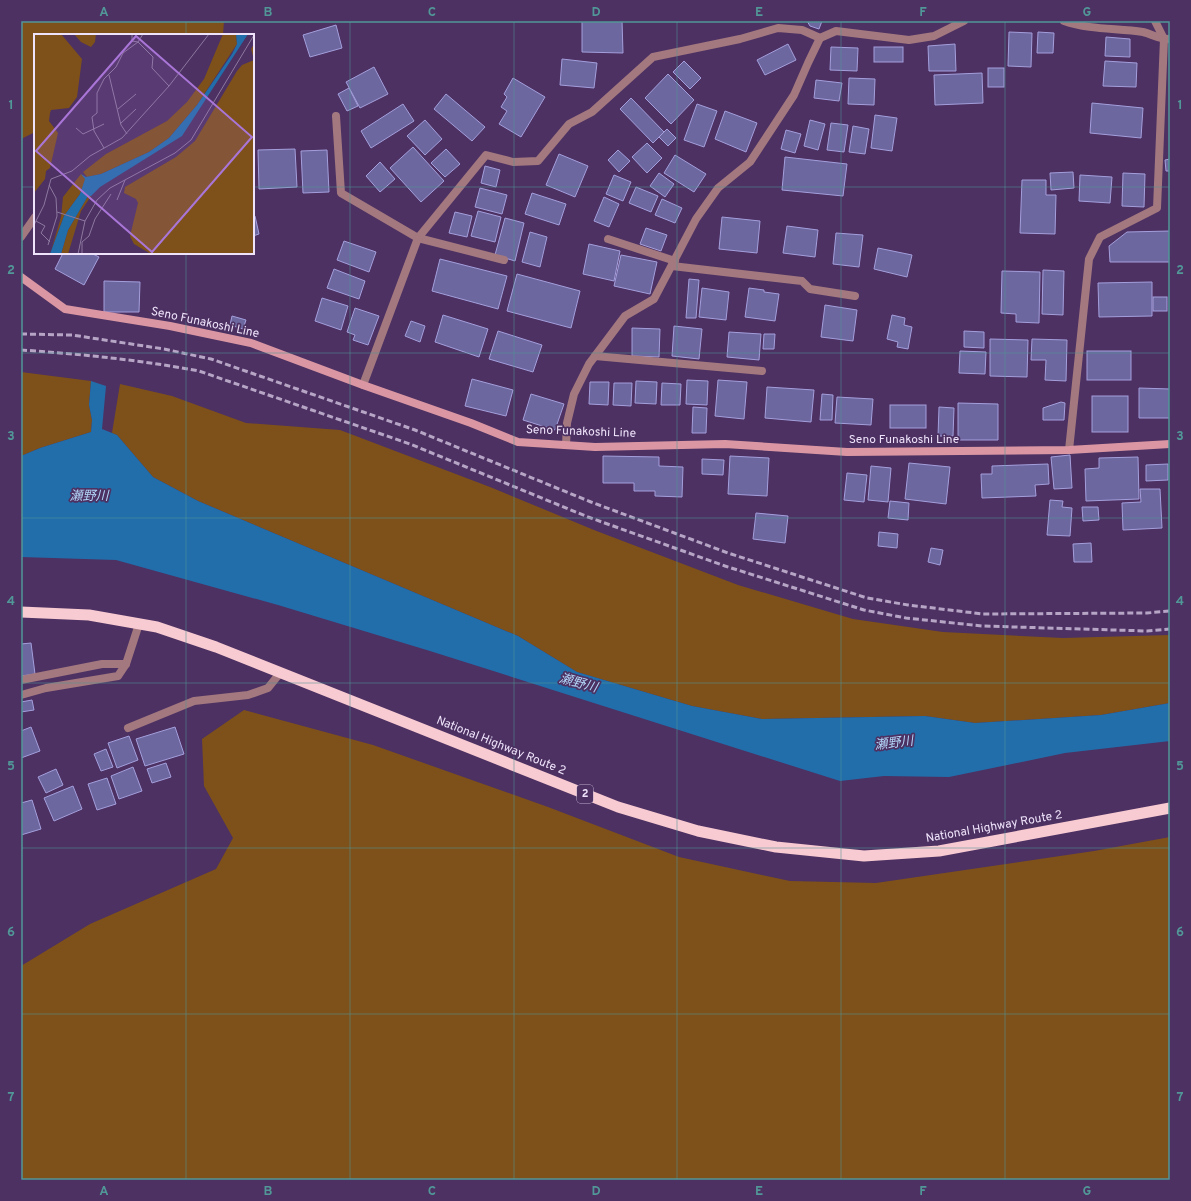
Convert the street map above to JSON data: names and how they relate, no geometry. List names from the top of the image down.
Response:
{
  "streets": {
    "highway": ["National Highway Route 2", "2"],
    "main road": ["Seno Funakoshi Line"]
  },
  "water": ["瀬野川"],
  "grid": {
    "columns": [
      "A",
      "B",
      "C",
      "D",
      "E",
      "F",
      "G"
    ],
    "rows": [
      "1",
      "2",
      "3",
      "4",
      "5",
      "6",
      "7"
    ]
  }
}
